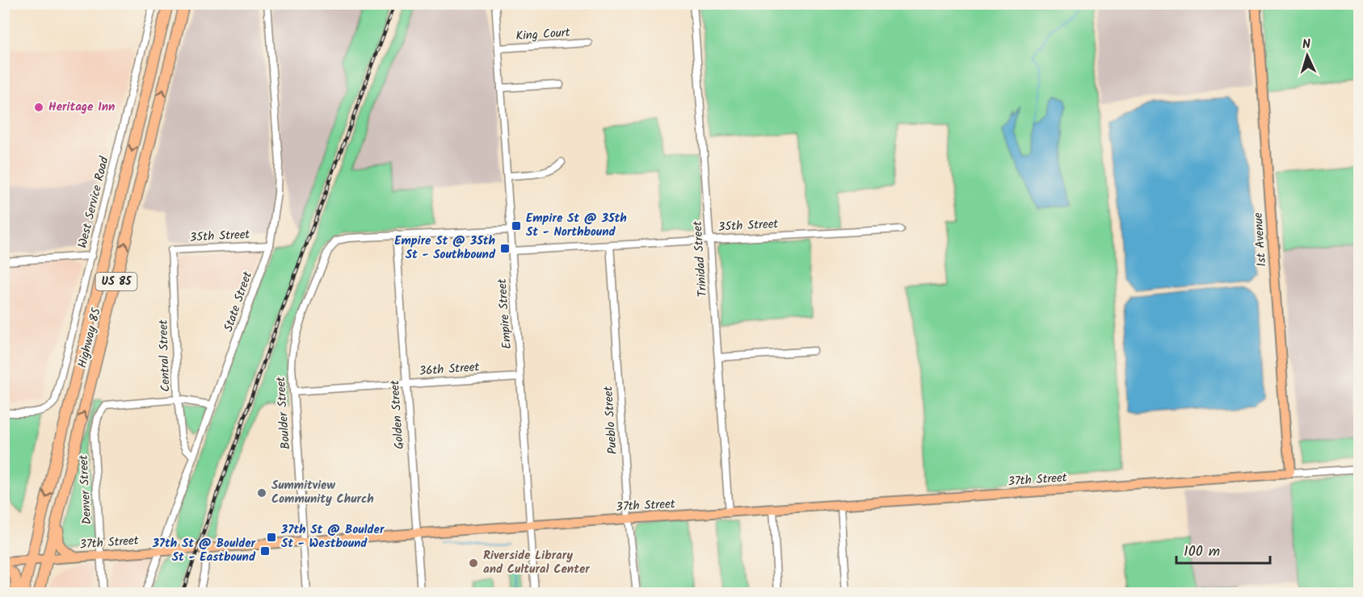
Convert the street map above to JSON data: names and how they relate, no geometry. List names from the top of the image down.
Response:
{
  "streets": {
    "highway": ["US 85", "Highway 85"],
    "main road": ["1st Avenue", "37th Street"],
    "street": [
      "King Court",
      "West Service Road",
      "35th Street",
      "Trinidad Street",
      "State Street",
      "Empire Street",
      "Central Street",
      "36th Street",
      "Boulder Street",
      "Golden Street",
      "Pueblo Street",
      "Denver Street"
    ]
  },
  "crossings": [
    ["King Court", "Empire Street"],
    ["35th Street", "Trinidad Street"],
    ["35th Street", "State Street"],
    ["35th Street", "Empire Street"],
    ["35th Street", "Central Street"],
    ["35th Street", "Pueblo Street"],
    ["1st Avenue", "37th Street"],
    ["Trinidad Street", "37th Street"],
    ["State Street", "Central Street"],
    ["State Street", "37th Street"],
    ["Empire Street", "36th Street"],
    ["Empire Street", "37th Street"],
    ["Highway 85", "37th Street"],
    ["Central Street", "Denver Street"],
    ["36th Street", "Boulder Street"],
    ["36th Street", "Golden Street"],
    ["Boulder Street", "Golden Street"],
    ["Boulder Street", "37th Street"],
    ["Golden Street", "37th Street"],
    ["Pueblo Street", "37th Street"],
    ["37th Street", "Denver Street"]
  ],
  "places": {
    "other": ["Heritage Inn", "Summitview Community Church", "Riverside Library and Cultural Center"],
    "transit": [
      "Empire St @ 35th St - Northbound",
      "Empire St @ 35th St - Southbound",
      "37th St @ Boulder St - Westbound",
      "37th St @ Boulder St - Eastbound"
    ]
  },
  "scale_bar": "100 m",
  "north": "top"
}
